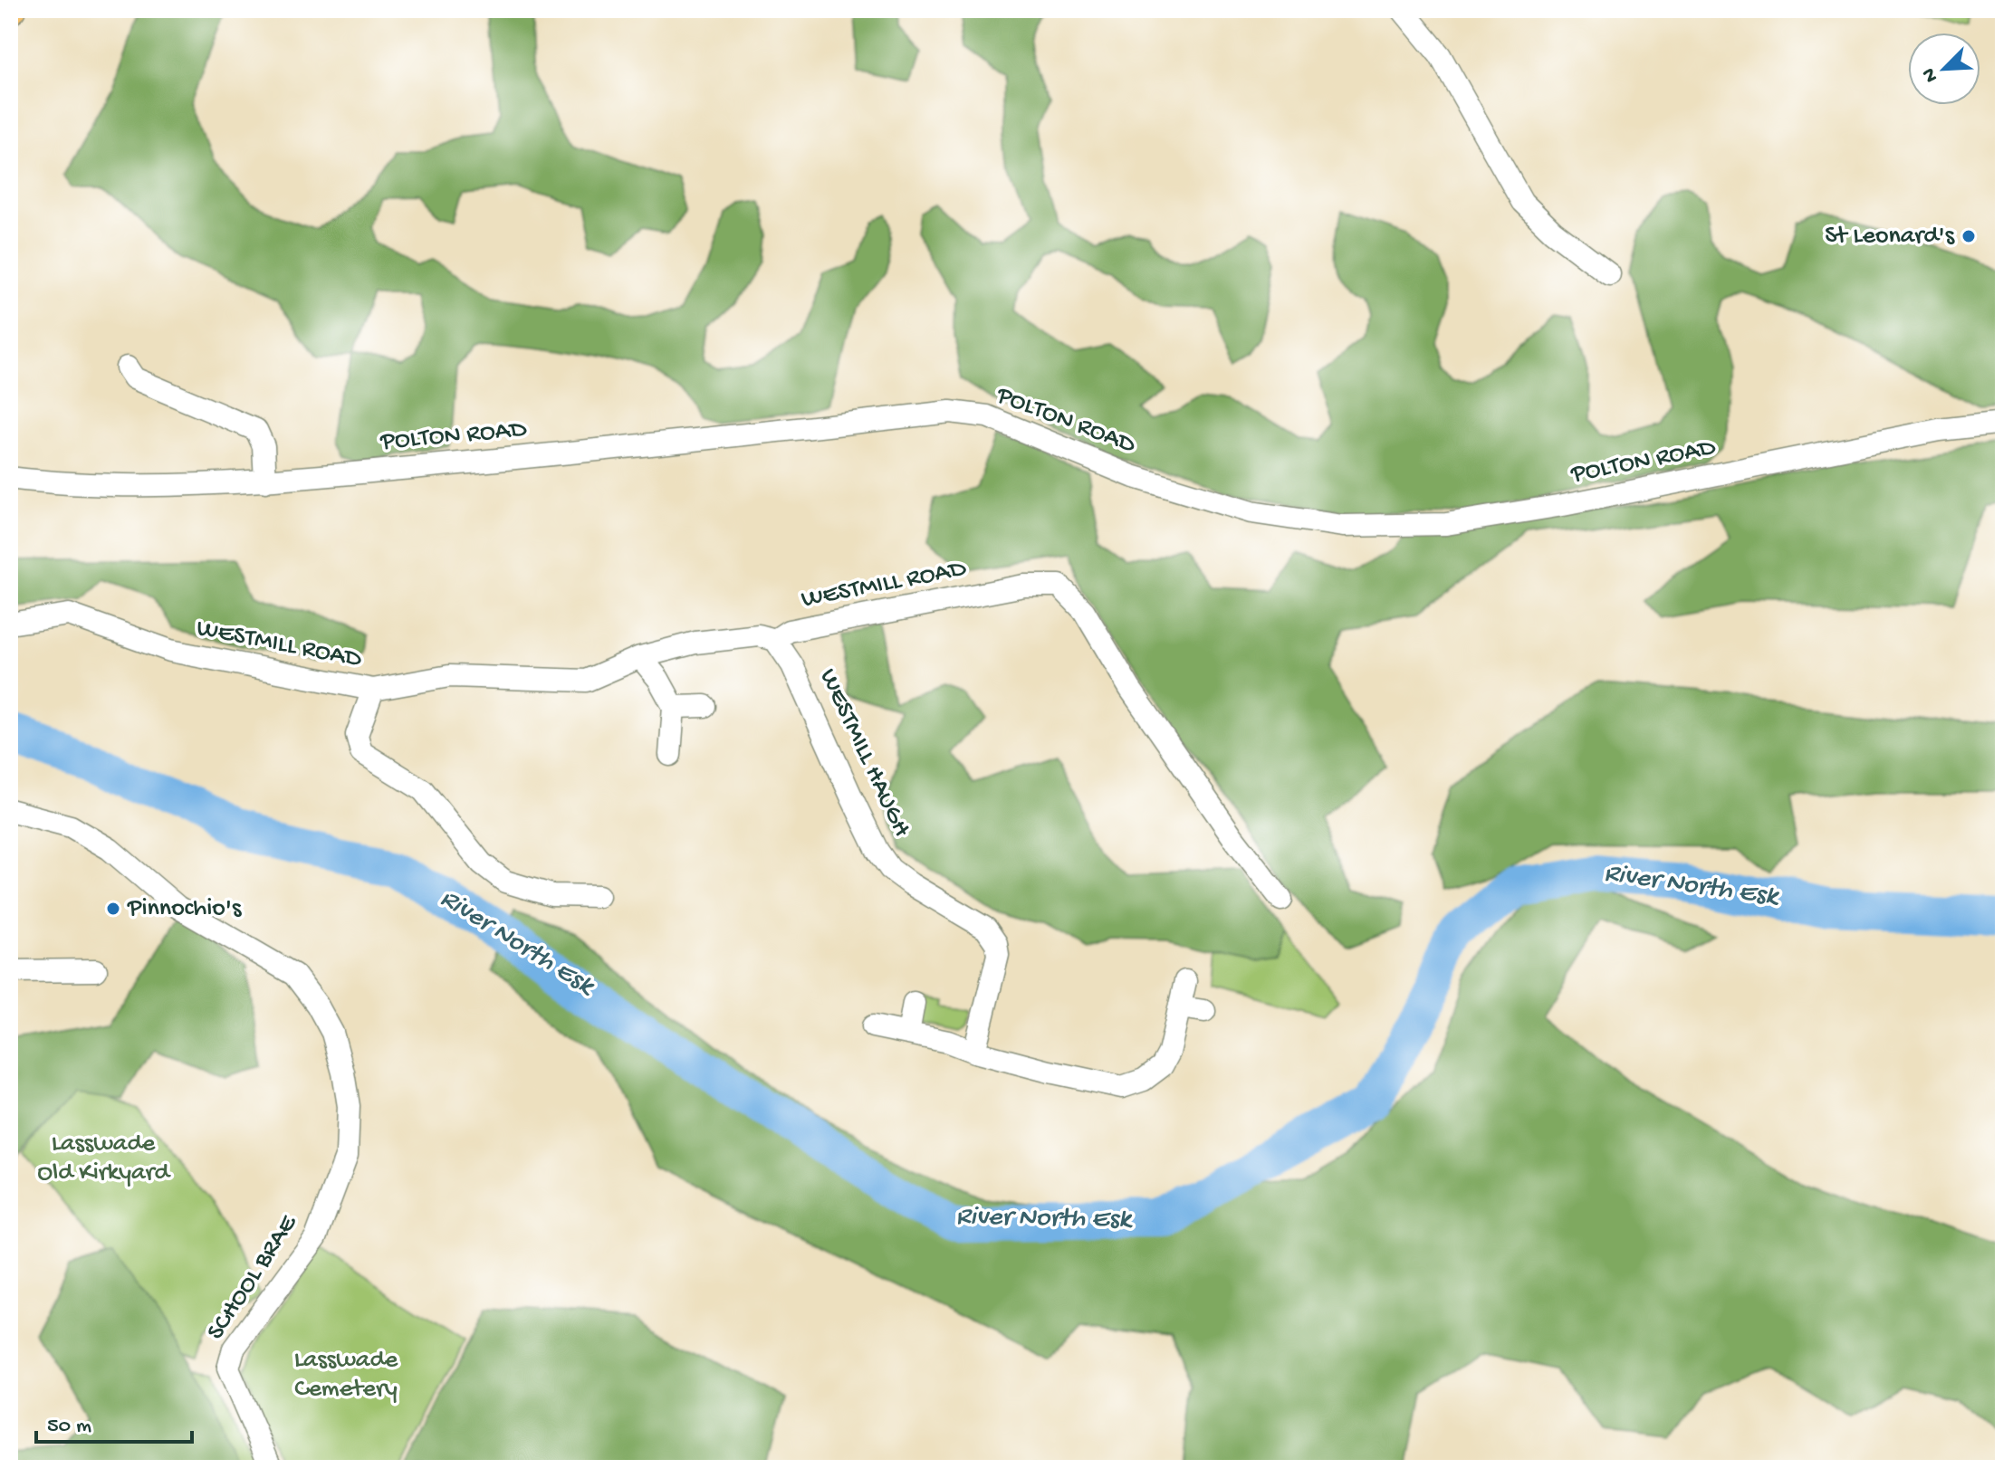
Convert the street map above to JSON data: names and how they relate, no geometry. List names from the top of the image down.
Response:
{
  "streets": {
    "street": [
      "POLTON ROAD",
      "WESTMILL ROAD",
      "WESTMILL HAUGH",
      "SCHOOL BRAE"
    ]
  },
  "crossings": [
    ["WESTMILL ROAD", "WESTMILL HAUGH"]
  ],
  "water": ["River North Esk"],
  "parks": ["Lasswade Old Kirkyard", "Lasswade Cemetery"],
  "places": ["St Leonard's", "Pinnochio's"],
  "scale_bar": "50 m",
  "north": "bottom left"
}
